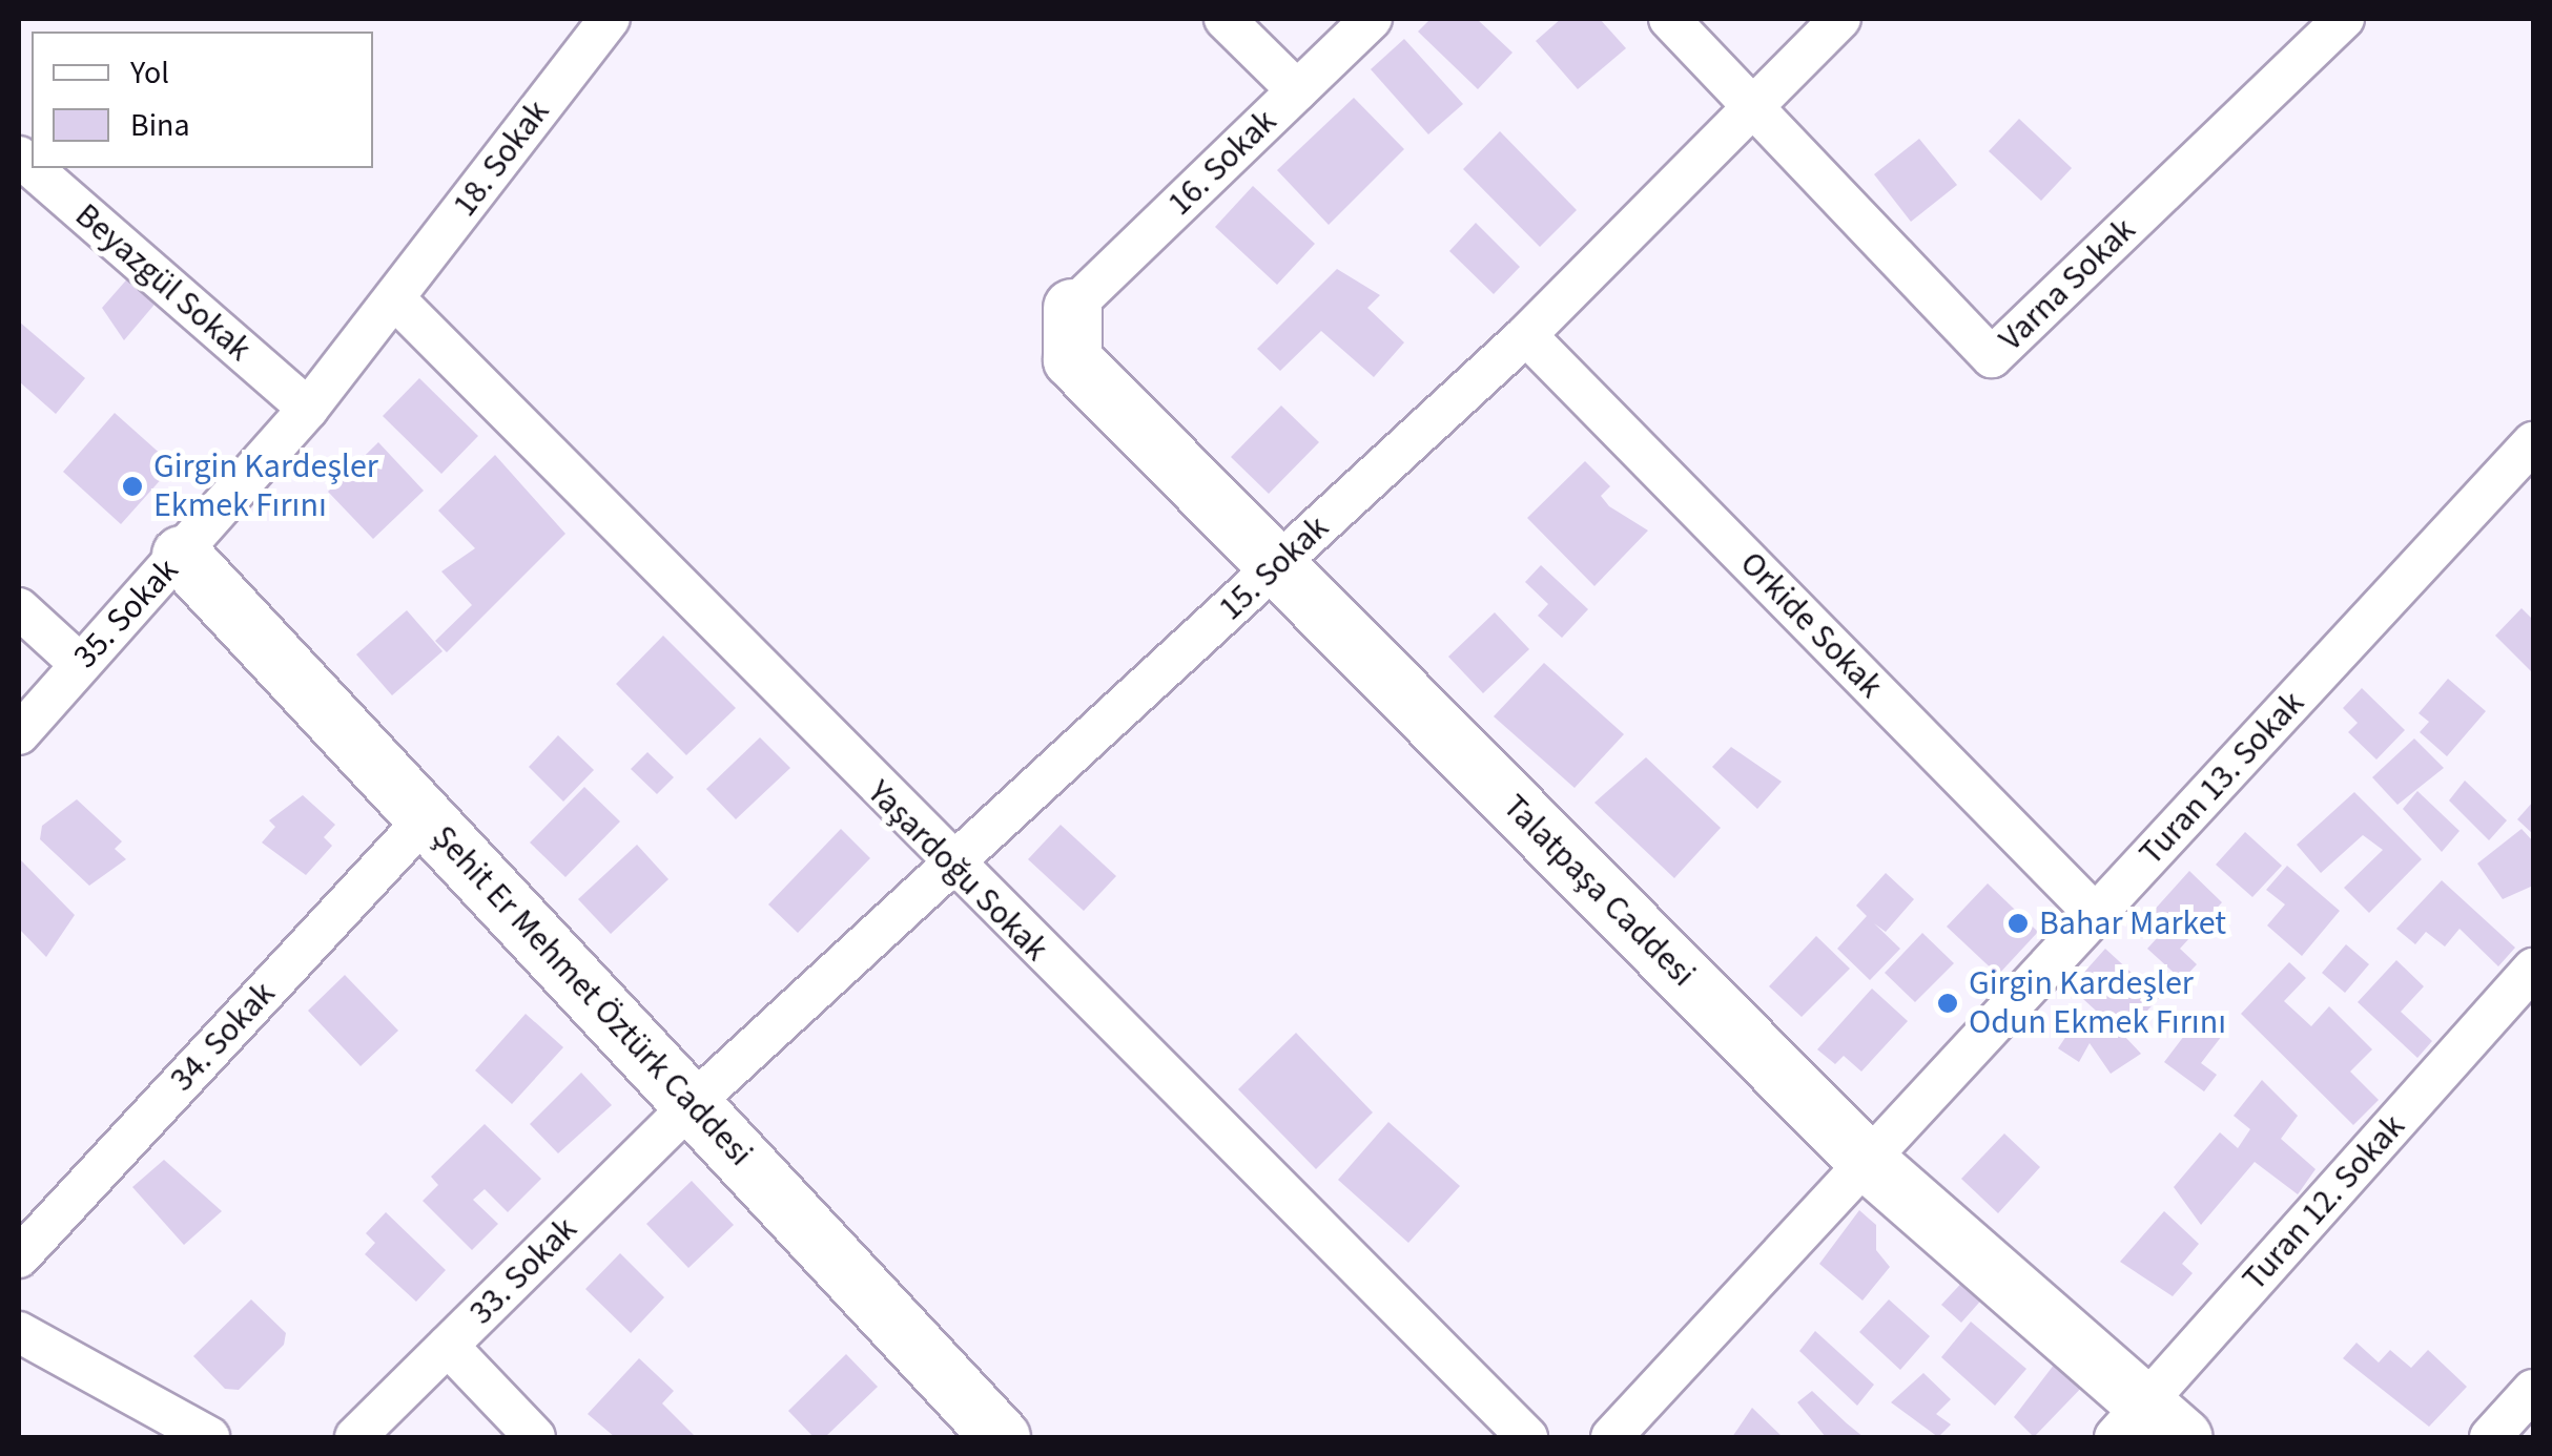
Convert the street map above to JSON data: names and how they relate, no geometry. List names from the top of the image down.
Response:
{
  "streets": {
    "street": [
      "18. Sokak",
      "16. Sokak",
      "Beyazgül Sokak",
      "Varna Sokak",
      "15. Sokak",
      "35. Sokak",
      "Orkide Sokak",
      "Turan 13. Sokak",
      "Yaşardoğu Sokak",
      "Talatpaşa Caddesi",
      "Şehit Er Mehmet Öztürk Caddesi",
      "34. Sokak",
      "Turan 12. Sokak",
      "33. Sokak"
    ]
  },
  "crossings": [
    ["18. Sokak", "35. Sokak"],
    ["18. Sokak", "Yaşardoğu Sokak"],
    ["16. Sokak", "Talatpaşa Caddesi"],
    ["Beyazgül Sokak", "35. Sokak"],
    ["Varna Sokak", "15. Sokak"],
    ["15. Sokak", "Orkide Sokak"],
    ["15. Sokak", "Yaşardoğu Sokak"],
    ["15. Sokak", "Talatpaşa Caddesi"],
    ["15. Sokak", "Şehit Er Mehmet Öztürk Caddesi"],
    ["15. Sokak", "33. Sokak"],
    ["35. Sokak", "Yaşardoğu Sokak"],
    ["35. Sokak", "Şehit Er Mehmet Öztürk Caddesi"],
    ["Orkide Sokak", "Turan 13. Sokak"],
    ["Turan 13. Sokak", "Talatpaşa Caddesi"],
    ["Talatpaşa Caddesi", "Turan 12. Sokak"],
    ["Şehit Er Mehmet Öztürk Caddesi", "34. Sokak"],
    ["Şehit Er Mehmet Öztürk Caddesi", "33. Sokak"]
  ],
  "places": ["Girgin Kardeşler Ekmek Fırını", "Bahar Market", "Girgin Kardeşler Odun Ekmek Fırını"],
  "legend": ["Yol", "Bina"]
}
